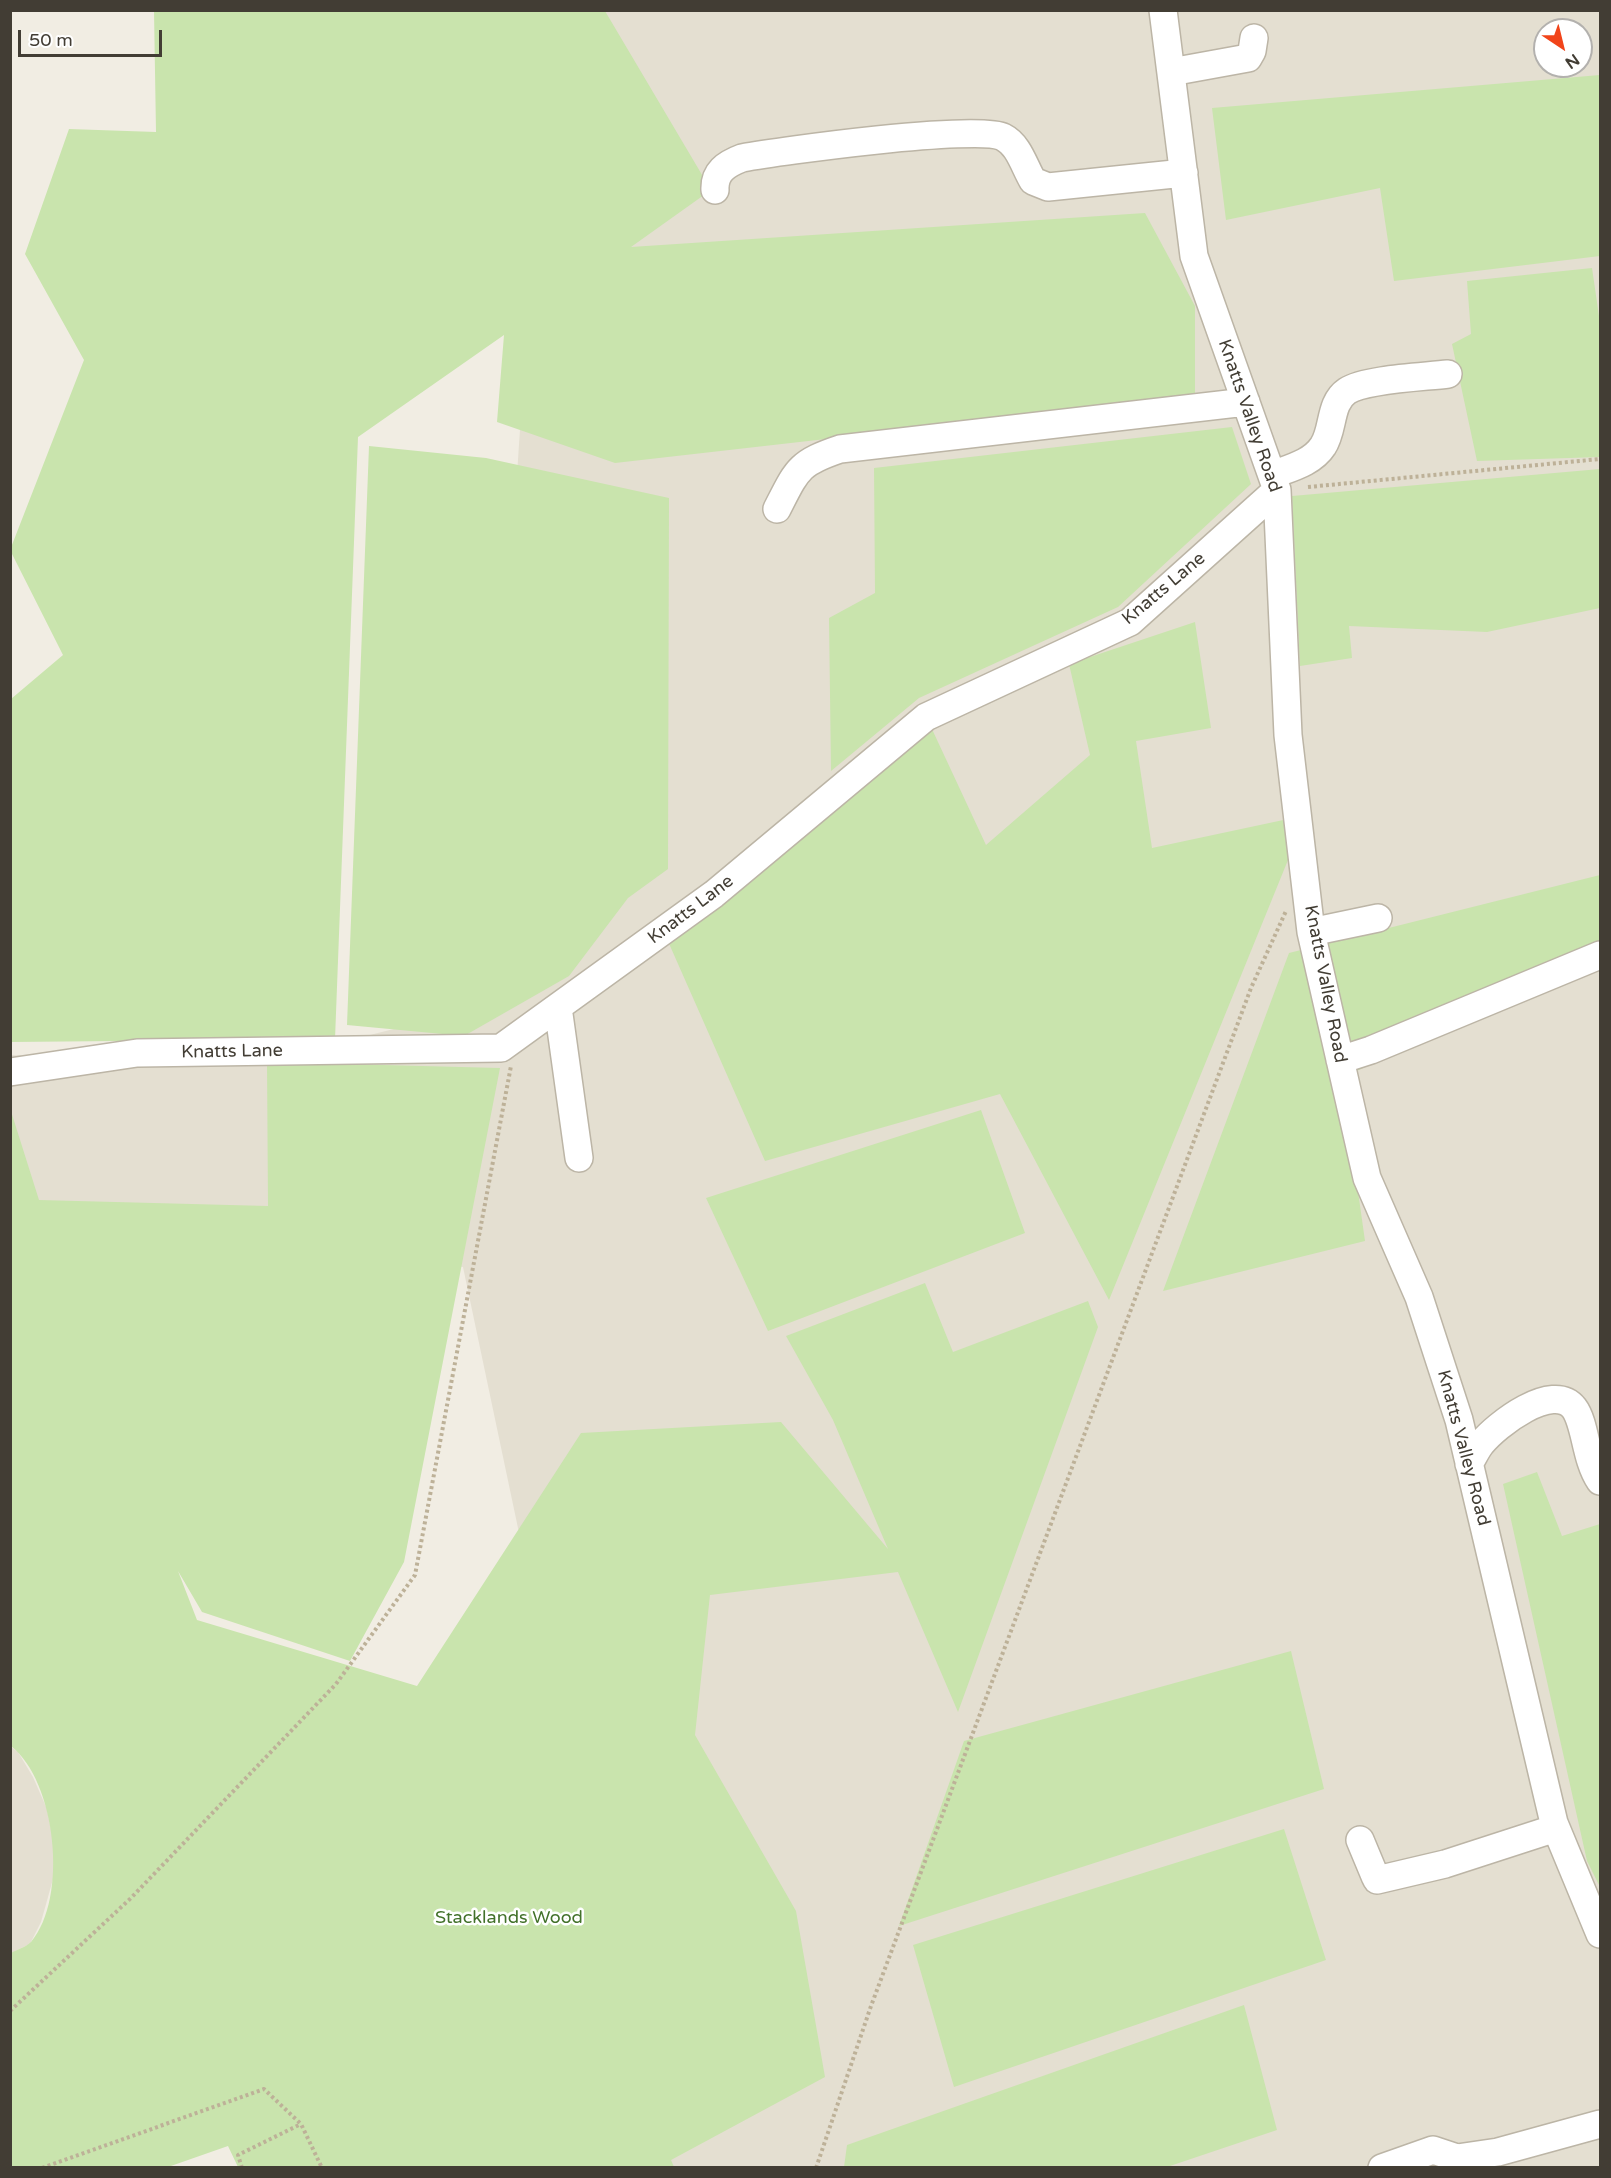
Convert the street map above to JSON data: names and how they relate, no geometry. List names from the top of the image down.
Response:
{
  "streets": {
    "street": ["Knatts Valley Road", "Knatts Lane"]
  },
  "crossings": [
    ["Knatts Valley Road", "Knatts Lane"]
  ],
  "parks": ["Stacklands Wood"],
  "scale_bar": "50 m",
  "north": "bottom right"
}
